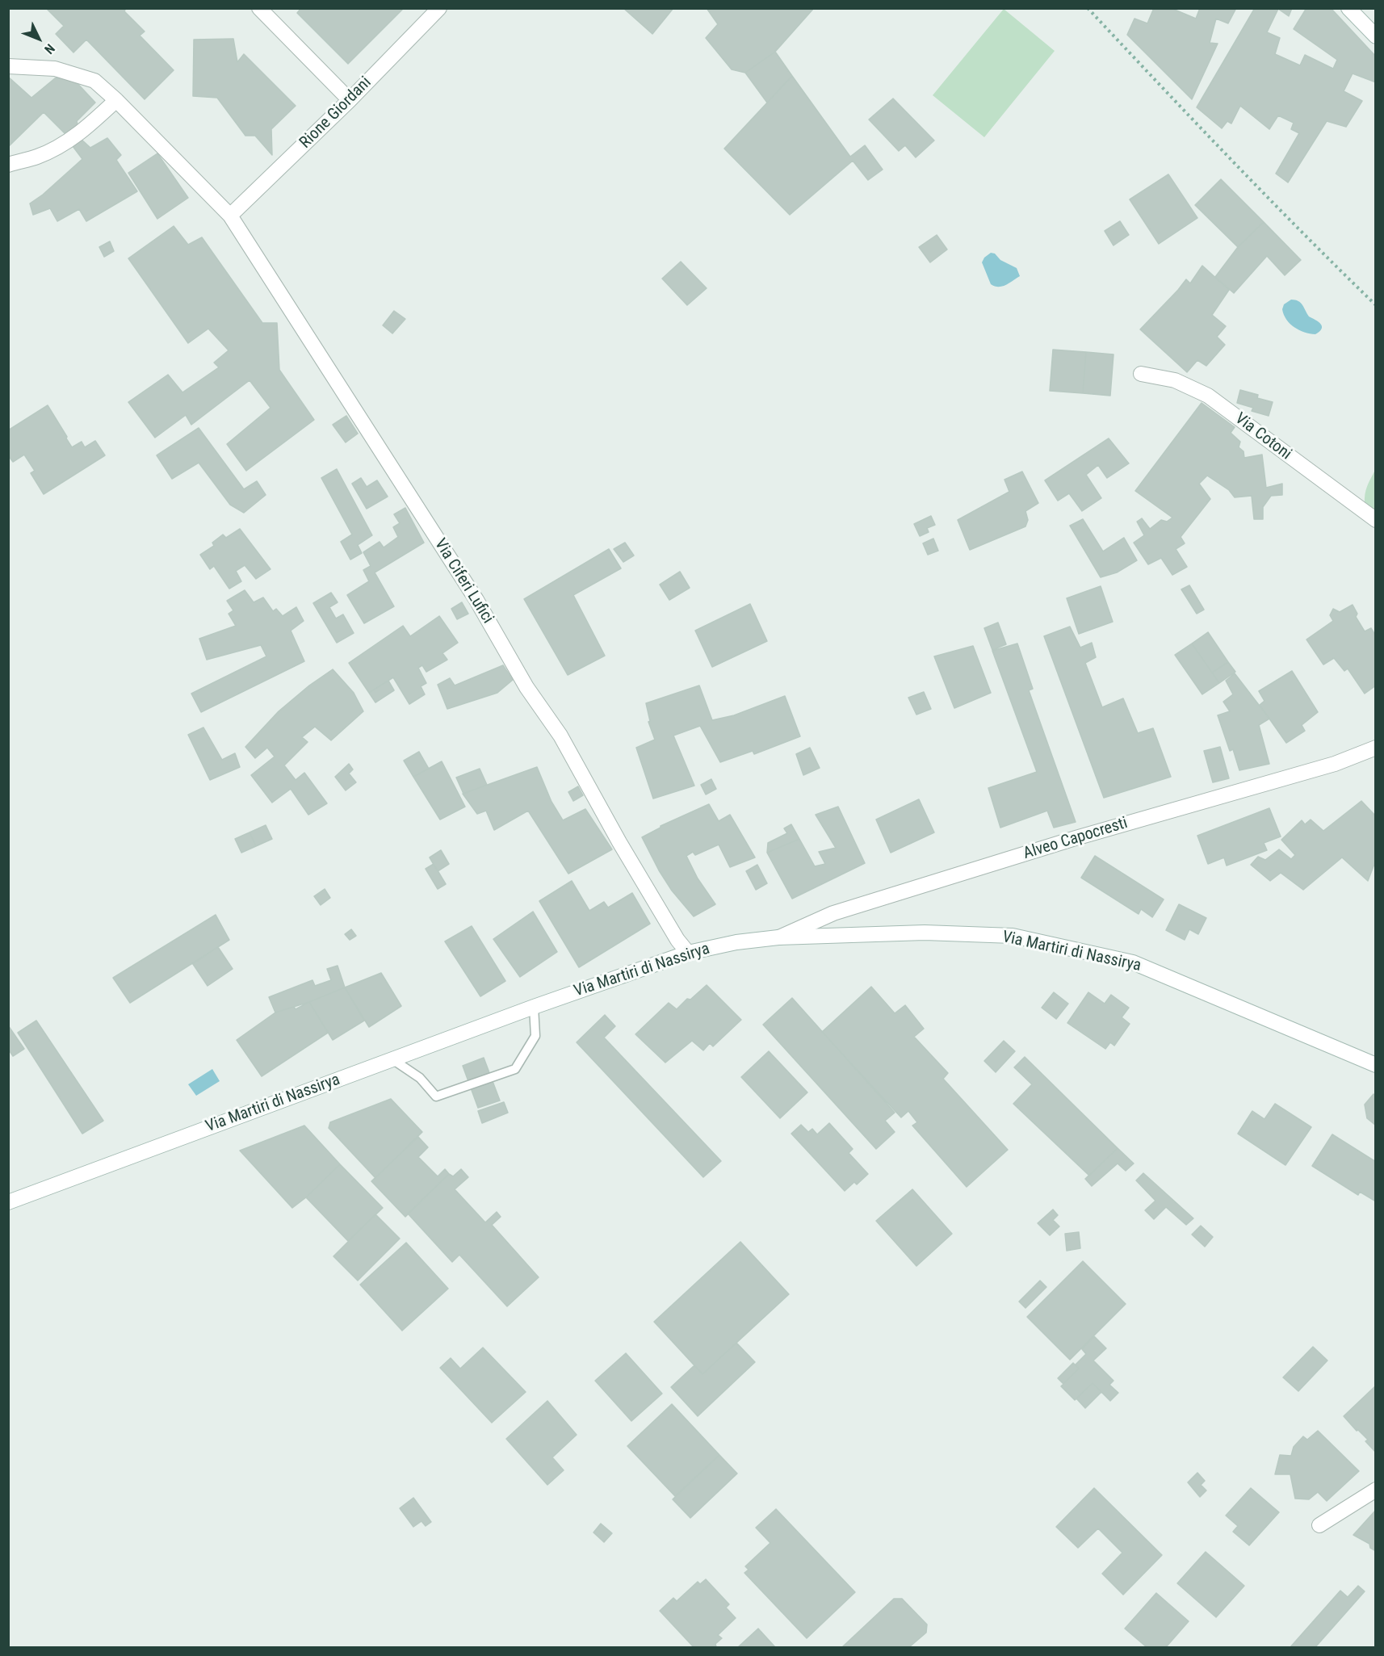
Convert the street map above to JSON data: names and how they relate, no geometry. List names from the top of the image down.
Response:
{
  "streets": {
    "street": [
      "Rione Giordani",
      "Via Cotoni",
      "Via Ciferi Lufici",
      "Alveo Capocresti",
      "Via Martiri di Nassirya"
    ]
  },
  "crossings": [
    ["Rione Giordani", "Via Ciferi Lufici"],
    ["Via Ciferi Lufici", "Via Martiri di Nassirya"],
    ["Alveo Capocresti", "Via Martiri di Nassirya"]
  ],
  "north": "bottom right"
}
